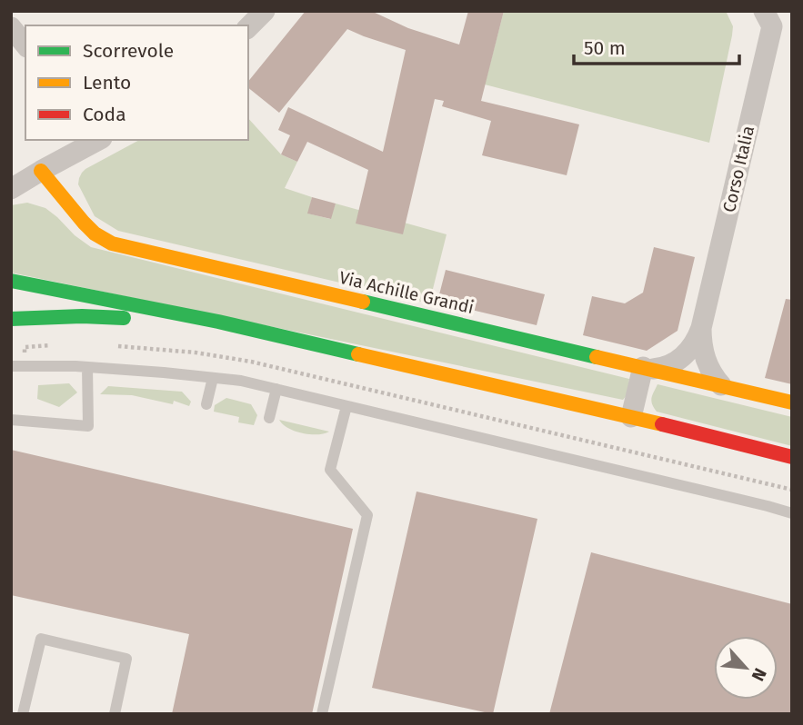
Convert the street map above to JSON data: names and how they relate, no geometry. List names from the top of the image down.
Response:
{
  "streets": {
    "main road": ["Via Achille Grandi"],
    "street": ["Corso Italia"]
  },
  "crossings": [
    ["Corso Italia", "Via Achille Grandi"]
  ],
  "legend": ["Scorrevole", "Lento", "Coda"],
  "scale_bar": "50 m",
  "north": "bottom right"
}
